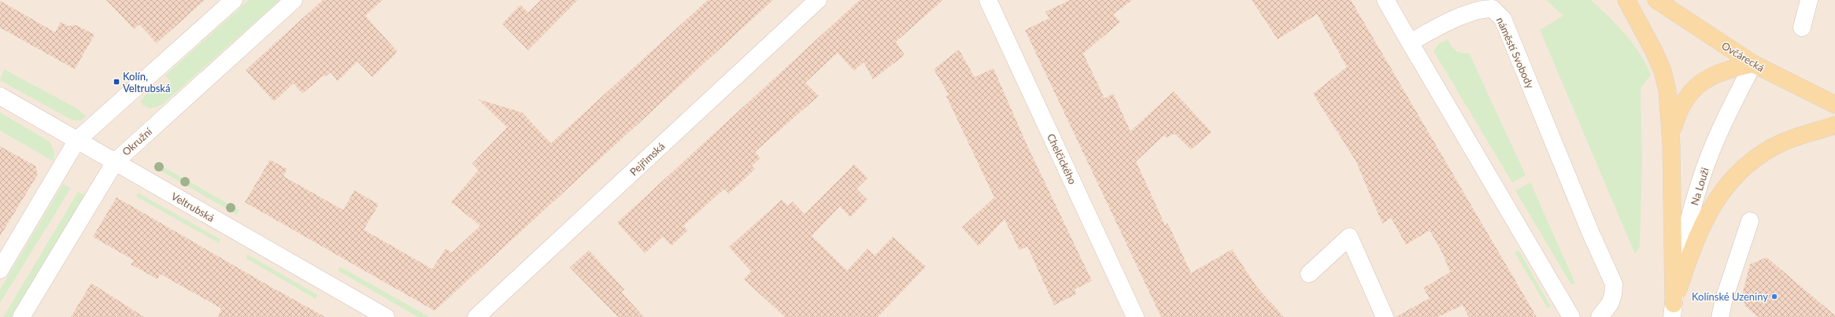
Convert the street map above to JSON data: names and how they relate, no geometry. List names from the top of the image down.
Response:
{
  "streets": {
    "main road": ["Ovčárecká"],
    "street": [
      "náměstí Svobody",
      "Okružní",
      "Pejřimská",
      "Chelčického",
      "Na Louži",
      "Veltrubská"
    ]
  },
  "crossings": [
    ["Ovčárecká", "Na Louži"],
    ["Okružní", "Veltrubská"]
  ],
  "places": {
    "transit": ["Kolín, Veltrubská"],
    "other": ["Kolínské Uzeniny"]
  }
}
